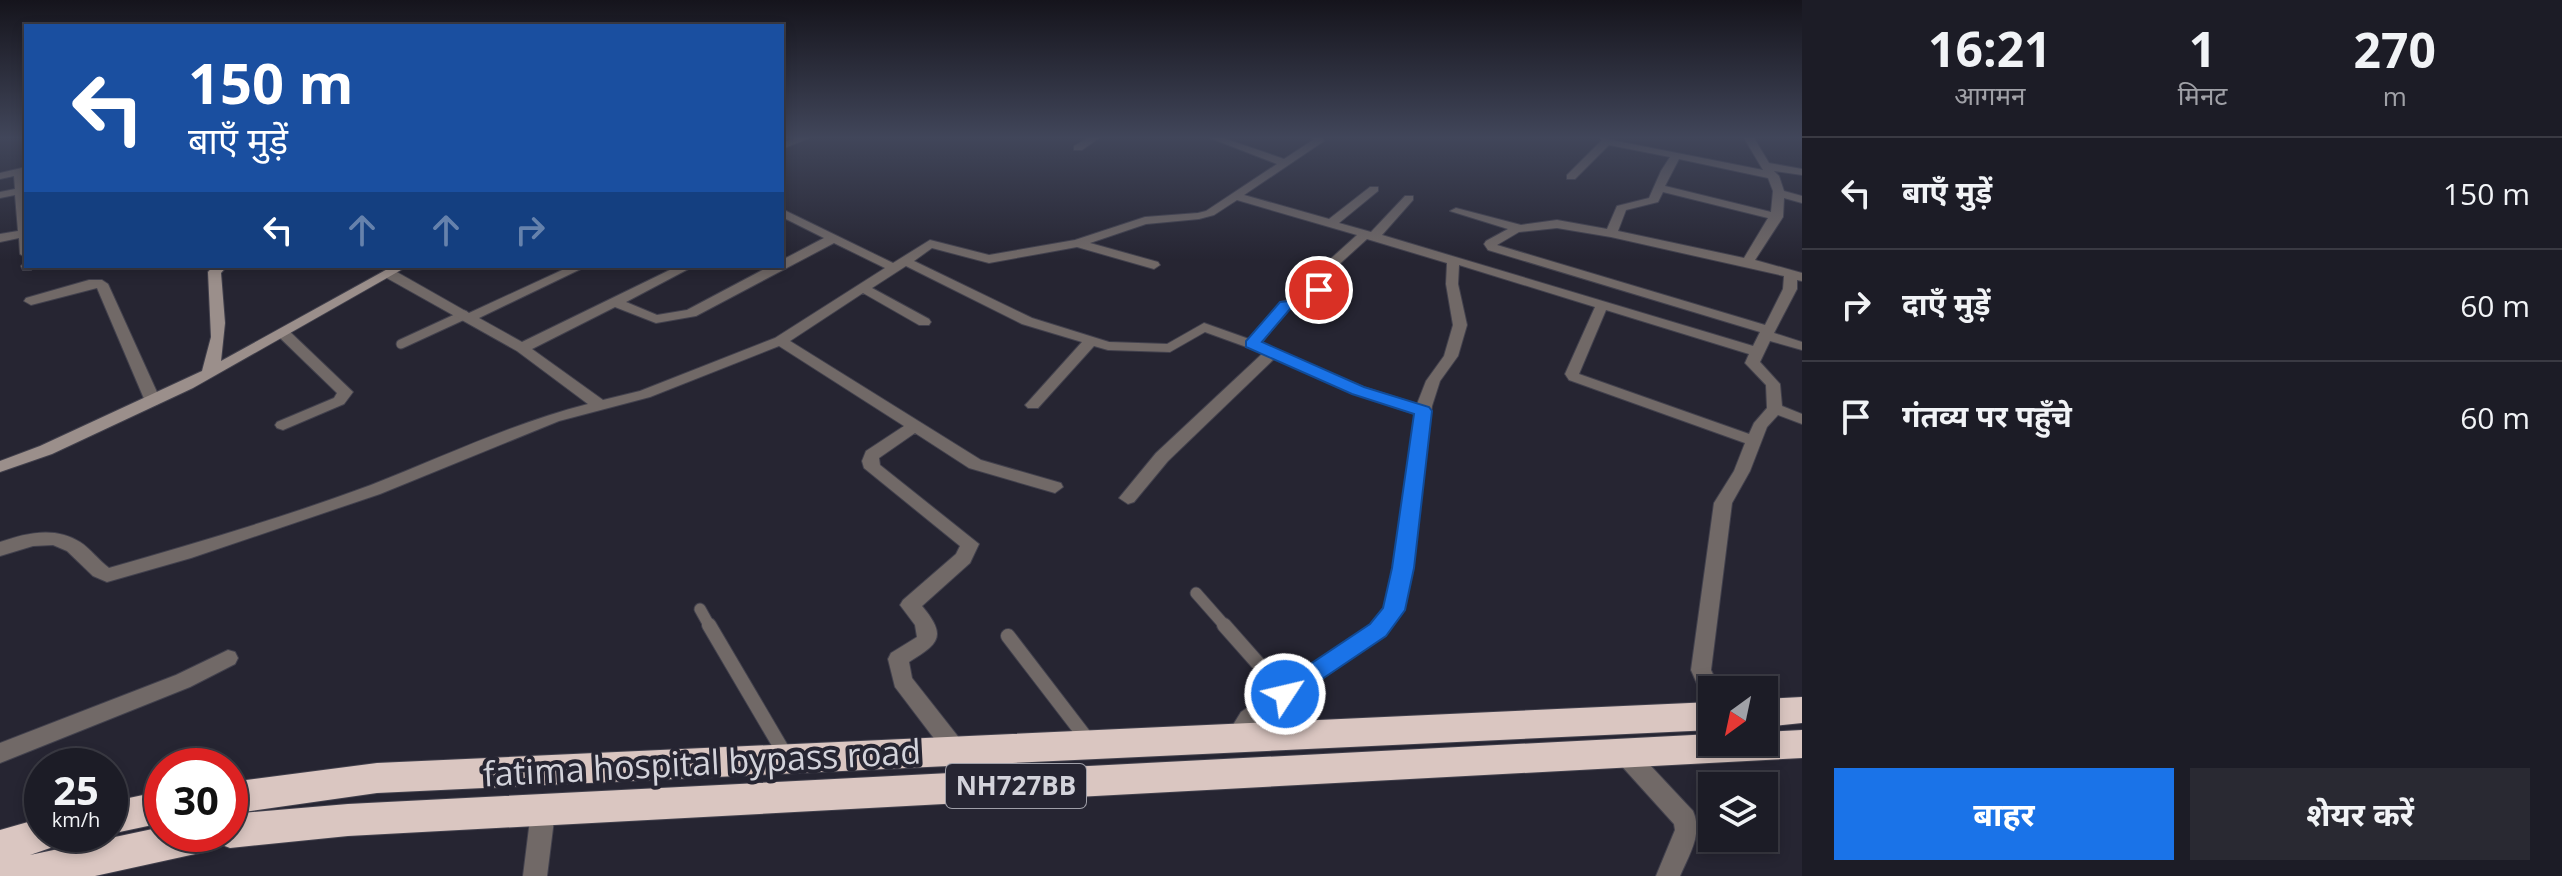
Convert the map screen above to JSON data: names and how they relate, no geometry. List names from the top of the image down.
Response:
{
  "streets": {
    "highway": ["fatima hospital bypass road", "NH727BB"]
  },
  "north": "bottom left",
  "page": {
    "eta": [
      "16:21",
      "आगमन",
      "1",
      "मिनट",
      "270",
      "m"
    ],
    "turn": ["150 m", "बाएँ मुड़ें"],
    "list": [
      {
        "name": "बाएँ मुड़ें",
        "value": "150 m"
      },
      {
        "name": "दाएँ मुड़ें",
        "value": "60 m"
      },
      {
        "name": "गंतव्य पर पहुँचे",
        "value": "60 m"
      }
    ],
    "speed": "25 km/h",
    "limit": "30",
    "buttons": ["बाहर", "शेयर करें"]
  }
}
